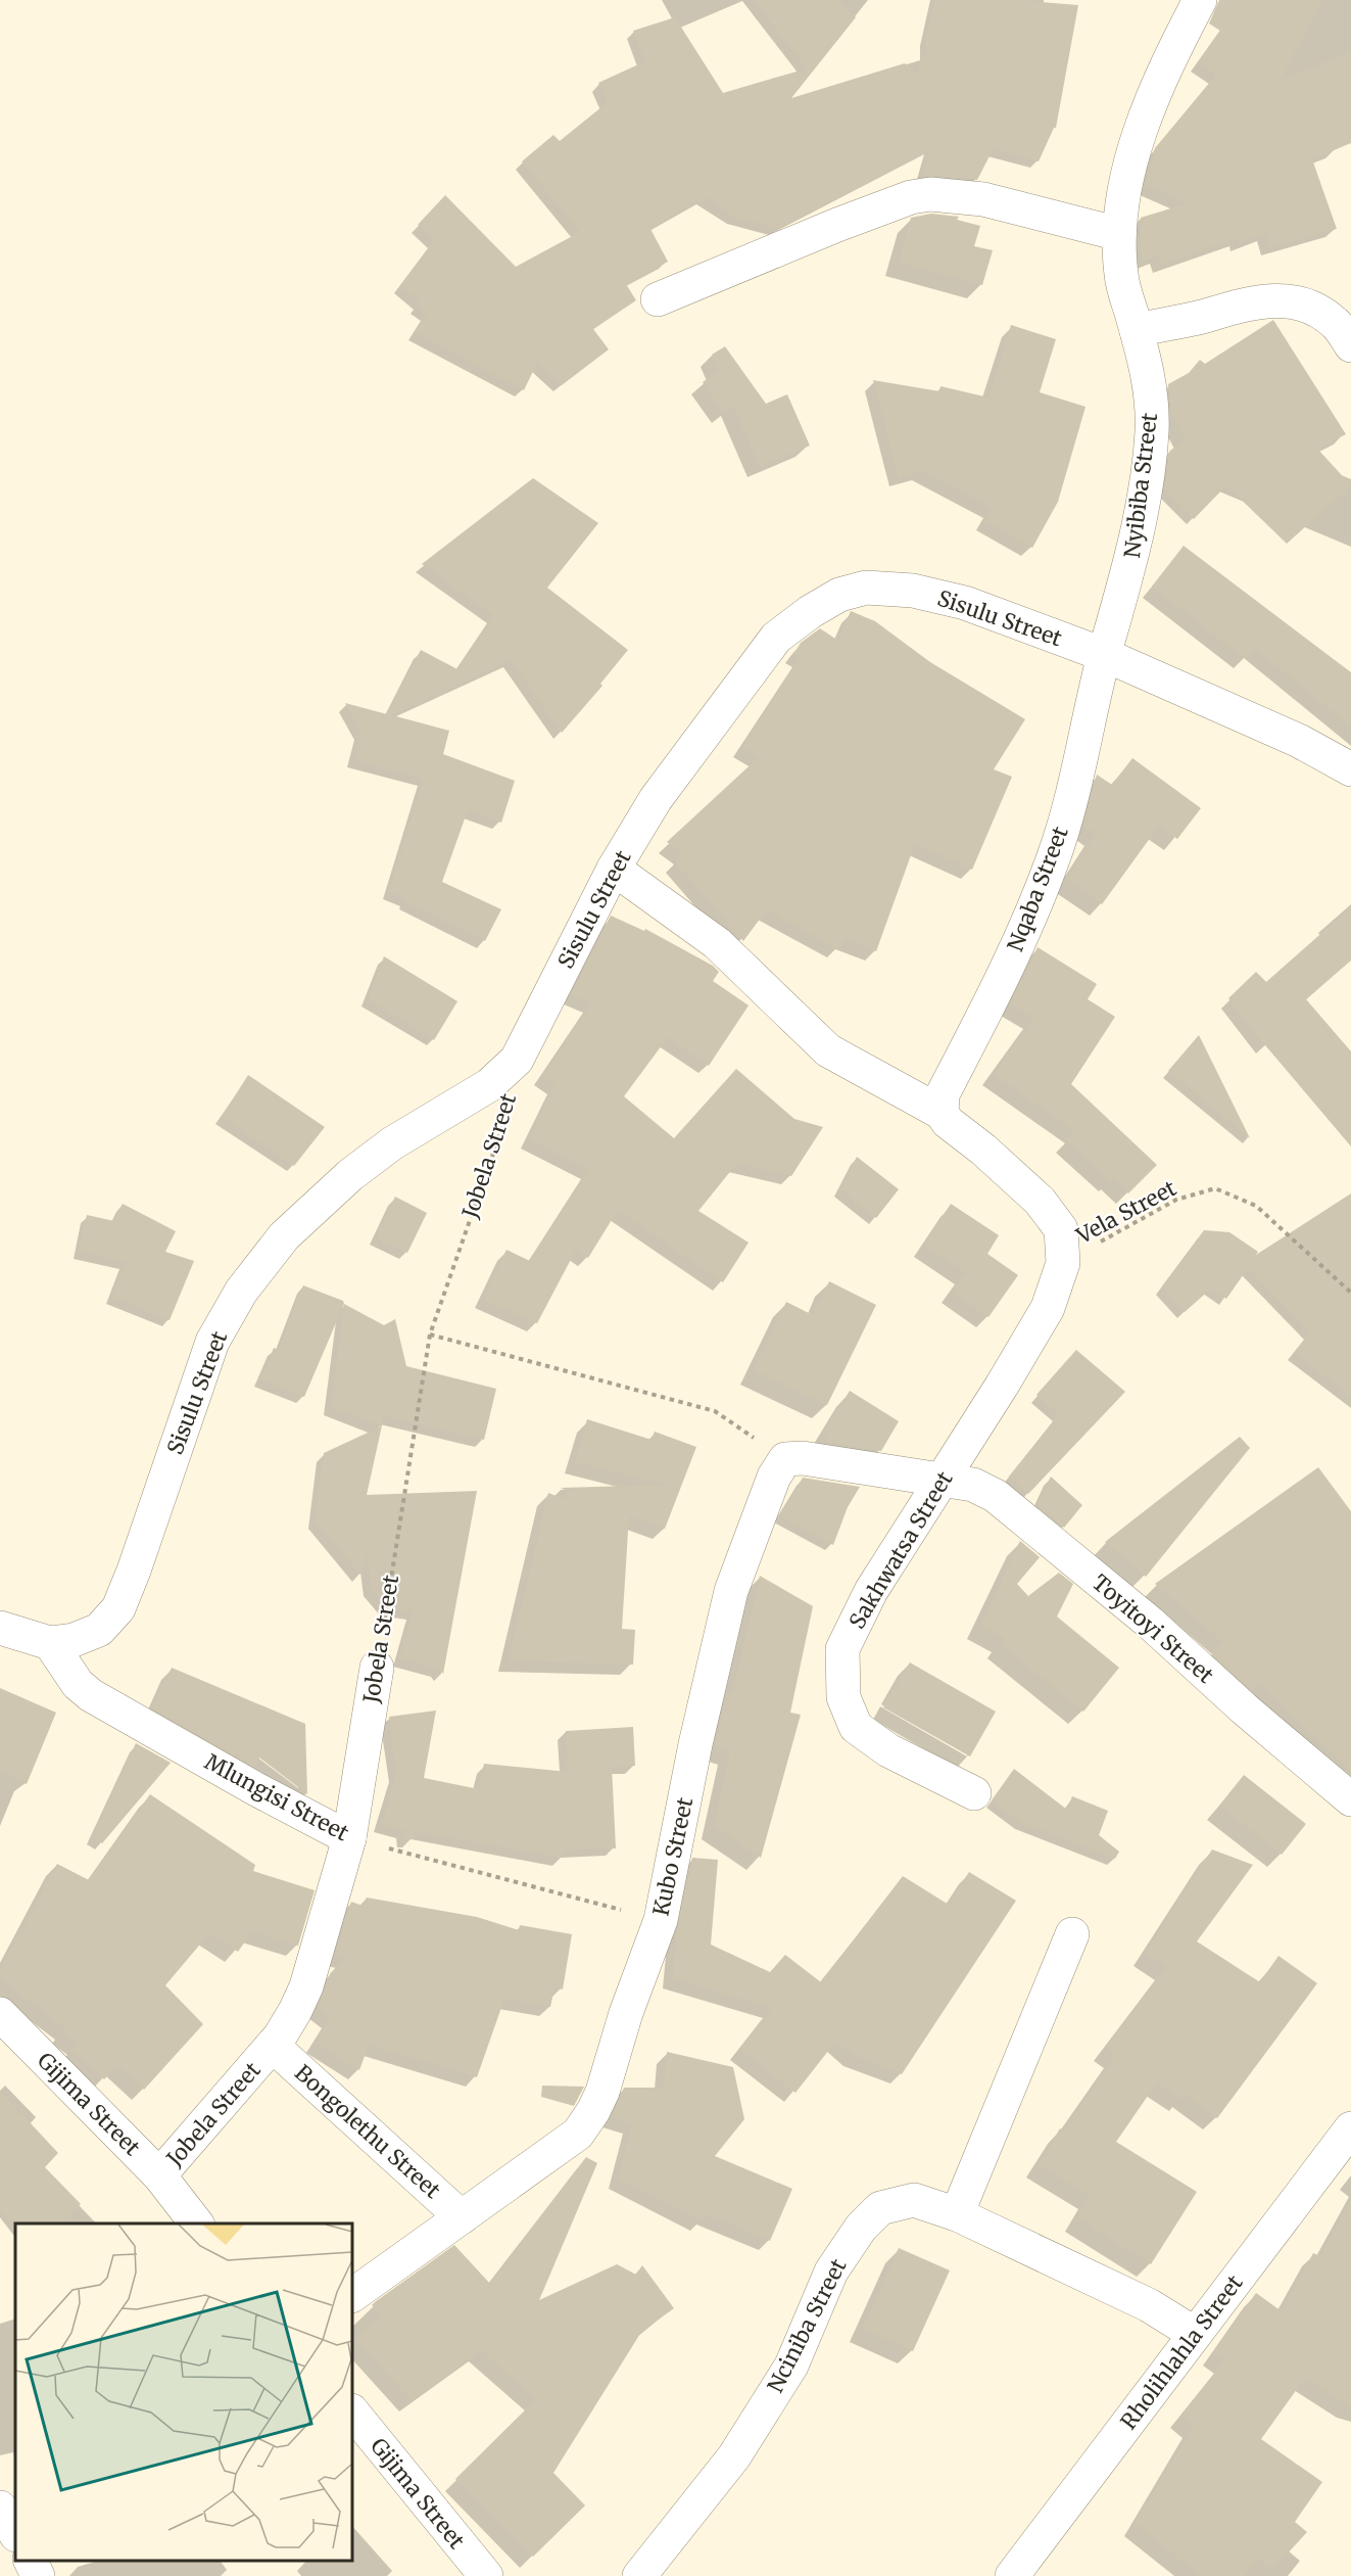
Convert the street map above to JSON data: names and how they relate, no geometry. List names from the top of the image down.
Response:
{
  "streets": {
    "street": [
      "Nyibiba Street",
      "Sisulu Street",
      "Nqaba Street",
      "Jobela Street",
      "Sakhwatsa Street",
      "Toyitoyi Street",
      "Mlungisi Street",
      "Kubo Street",
      "Gijima Street",
      "Bongolethu Street",
      "Nciniba Street",
      "Rholihlahla Street"
    ],
    "path": ["Vela Street"]
  },
  "crossings": [
    ["Nyibiba Street", "Sisulu Street"],
    ["Nyibiba Street", "Nqaba Street"],
    ["Sisulu Street", "Nqaba Street"],
    ["Sisulu Street", "Jobela Street"],
    ["Sisulu Street", "Mlungisi Street"],
    ["Jobela Street", "Mlungisi Street"],
    ["Jobela Street", "Gijima Street"],
    ["Jobela Street", "Bongolethu Street"],
    ["Vela Street", "Sakhwatsa Street"],
    ["Sakhwatsa Street", "Toyitoyi Street"],
    ["Mlungisi Street", "Kubo Street"],
    ["Kubo Street", "Bongolethu Street"],
    ["Nciniba Street", "Rholihlahla Street"]
  ]
}
